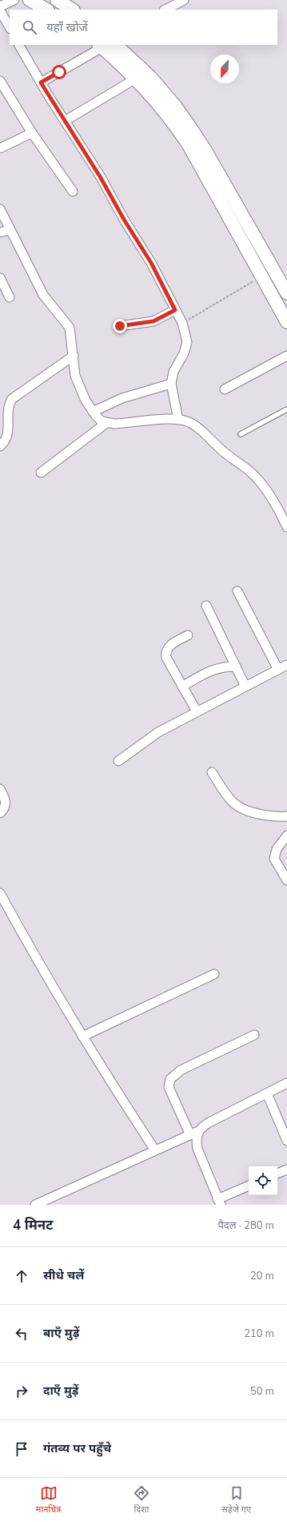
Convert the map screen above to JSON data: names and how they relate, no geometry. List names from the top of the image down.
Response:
{
  "north": "bottom left",
  "page": {
    "search": "यहाँ खोजें",
    "heading": ["4 मिनट", "पैदल · 280 m"],
    "list": [
      ["सीधे चलें", "20 m"],
      ["बाएँ मुड़ें", "210 m"],
      ["दाएँ मुड़ें", "50 m"],
      "गंतव्य पर पहुँचे"
    ],
    "nav": ["मानचित्र", "दिशा", "सहेजे गए"]
  }
}
